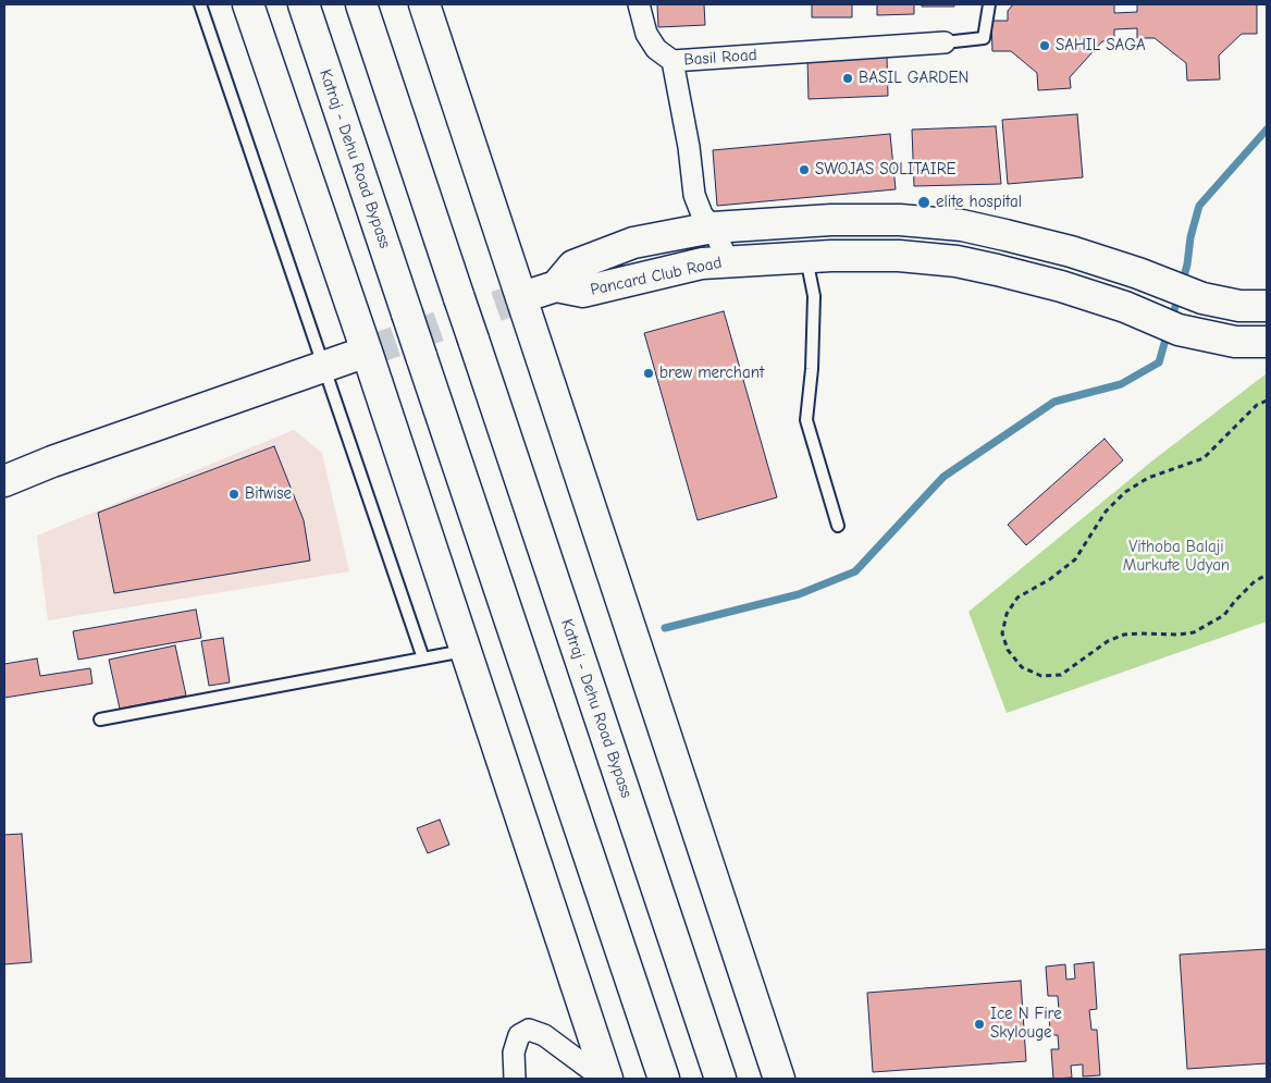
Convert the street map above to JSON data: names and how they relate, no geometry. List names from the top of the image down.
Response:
{
  "streets": {
    "main road": ["Katraj - Dehu Road Bypass", "Pancard Club Road"],
    "street": ["Basil Road"]
  },
  "crossings": [
    ["Basil Road", "Pancard Club Road"]
  ],
  "parks": ["Vithoba Balaji Murkute Udyan"],
  "places": [
    "SAHIL SAGA",
    "BASIL GARDEN",
    "SWOJAS SOLITAIRE",
    "elite hospital",
    "brew merchant",
    "Bitwise",
    "Ice N Fire Skylouge"
  ]
}
